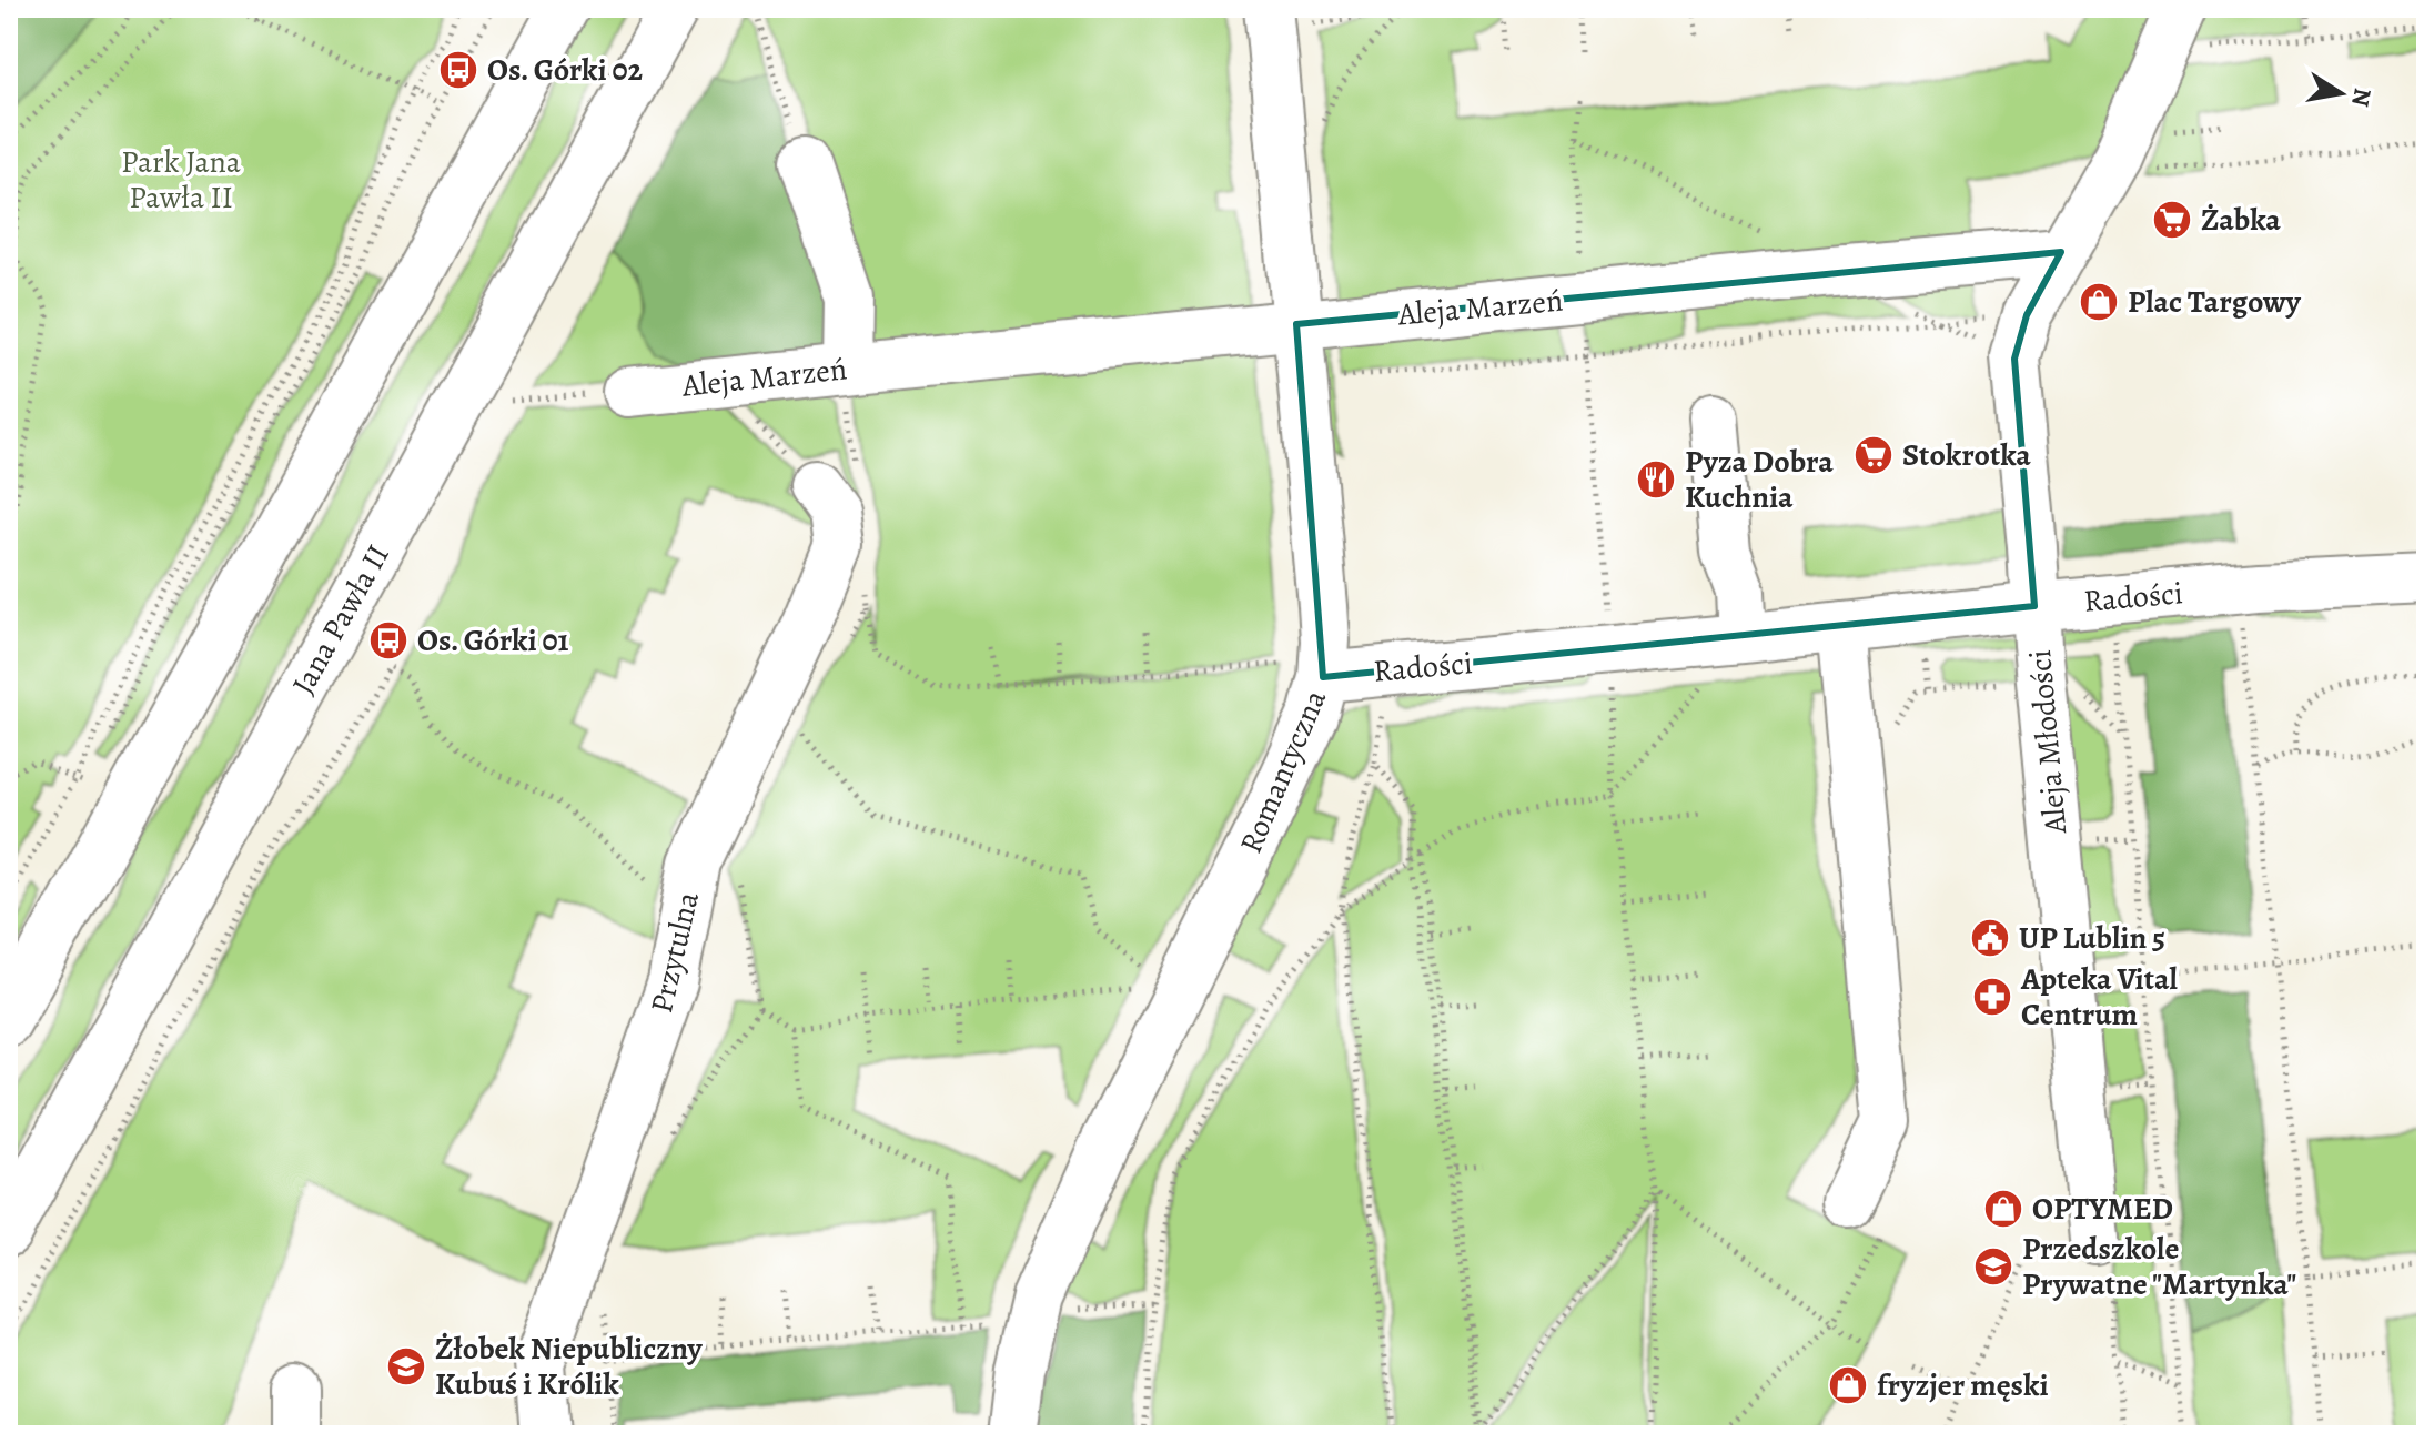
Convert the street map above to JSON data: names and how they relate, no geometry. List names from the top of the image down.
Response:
{
  "streets": {
    "street": [
      "Aleja Marzeń",
      "Radości",
      "Jana Pawła II",
      "Aleja Młodości",
      "Romantyczna",
      "Przytulna"
    ]
  },
  "crossings": [
    ["Aleja Marzeń", "Aleja Młodości"],
    ["Aleja Marzeń", "Romantyczna"],
    ["Radości", "Aleja Młodości"],
    ["Radości", "Romantyczna"]
  ],
  "parks": ["Park Jana Pawła II"],
  "places": {
    "bus stop": ["Os. Górki 02", "Os. Górki 01"],
    "supermarket": ["Żabka", "Stokrotka"],
    "shop": ["Plac Targowy", "OPTYMED", "fryzjer męski"],
    "restaurant": ["Pyza Dobra Kuchnia"],
    "public building": ["UP Lublin 5"],
    "pharmacy": ["Apteka Vital Centrum"],
    "school or university": ["Przedszkole Prywatne \"Martynka\"", "Żłobek Niepubliczny Kubuś i Królik"]
  },
  "north": "right"
}
